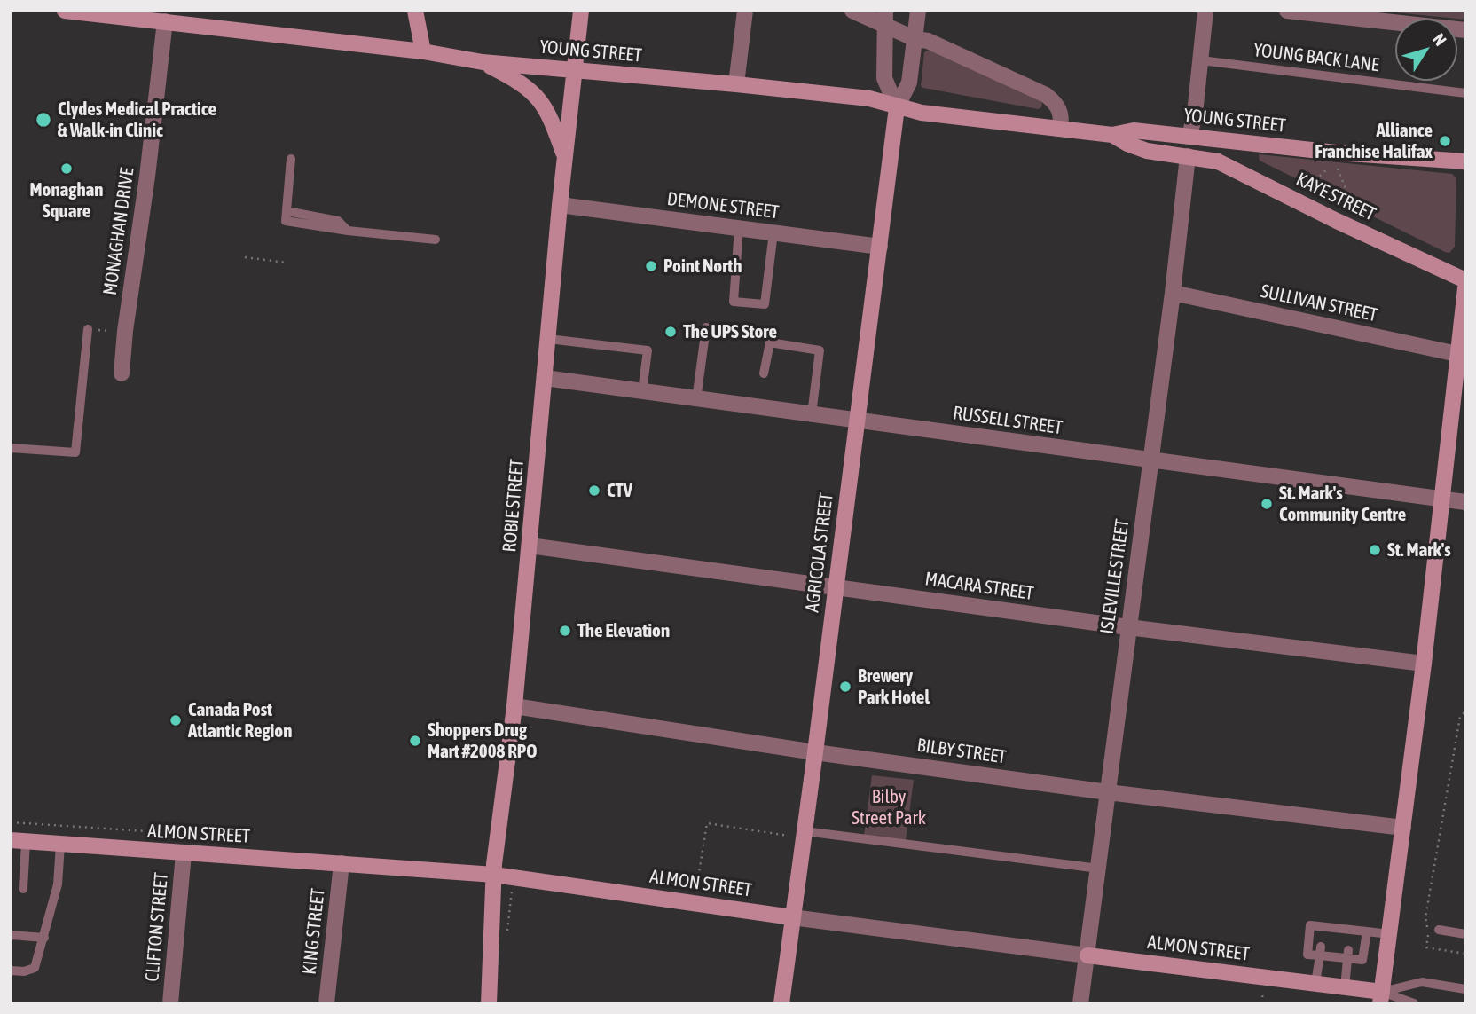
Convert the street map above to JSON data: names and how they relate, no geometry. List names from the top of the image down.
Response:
{
  "streets": {
    "main road": [
      "YOUNG STREET",
      "KAYE STREET",
      "ROBIE STREET",
      "AGRICOLA STREET",
      "ALMON STREET"
    ],
    "street": [
      "DEMONE STREET",
      "MONAGHAN DRIVE",
      "SULLIVAN STREET",
      "RUSSELL STREET",
      "ISLEVILLE STREET",
      "MACARA STREET",
      "BILBY STREET",
      "CLIFTON STREET",
      "KING STREET"
    ],
    "lane": ["YOUNG BACK LANE"]
  },
  "crossings": [
    ["YOUNG STREET", "KAYE STREET"],
    ["YOUNG STREET", "MONAGHAN DRIVE"],
    ["YOUNG STREET", "ROBIE STREET"],
    ["YOUNG STREET", "AGRICOLA STREET"],
    ["YOUNG STREET", "ISLEVILLE STREET"],
    ["KAYE STREET", "ISLEVILLE STREET"],
    ["DEMONE STREET", "ROBIE STREET"],
    ["DEMONE STREET", "AGRICOLA STREET"],
    ["SULLIVAN STREET", "ISLEVILLE STREET"],
    ["RUSSELL STREET", "ROBIE STREET"],
    ["RUSSELL STREET", "AGRICOLA STREET"],
    ["RUSSELL STREET", "ISLEVILLE STREET"],
    ["ROBIE STREET", "MACARA STREET"],
    ["ROBIE STREET", "BILBY STREET"],
    ["ROBIE STREET", "ALMON STREET"],
    ["AGRICOLA STREET", "MACARA STREET"],
    ["AGRICOLA STREET", "BILBY STREET"],
    ["AGRICOLA STREET", "ALMON STREET"],
    ["ISLEVILLE STREET", "MACARA STREET"],
    ["ISLEVILLE STREET", "BILBY STREET"],
    ["ISLEVILLE STREET", "ALMON STREET"],
    ["ALMON STREET", "CLIFTON STREET"],
    ["ALMON STREET", "KING STREET"]
  ],
  "parks": ["Bilby Street Park"],
  "places": [
    "Clydes Medical Practice & Walk-in Clinic",
    "Alliance Franchise Halifax",
    "Monaghan Square",
    "Point North",
    "The UPS Store",
    "CTV",
    "St. Mark's Community Centre",
    "St. Mark's",
    "The Elevation",
    "Brewery Park Hotel",
    "Canada Post Atlantic Region",
    "Shoppers Drug Mart #2008 RPO"
  ],
  "north": "top right"
}
